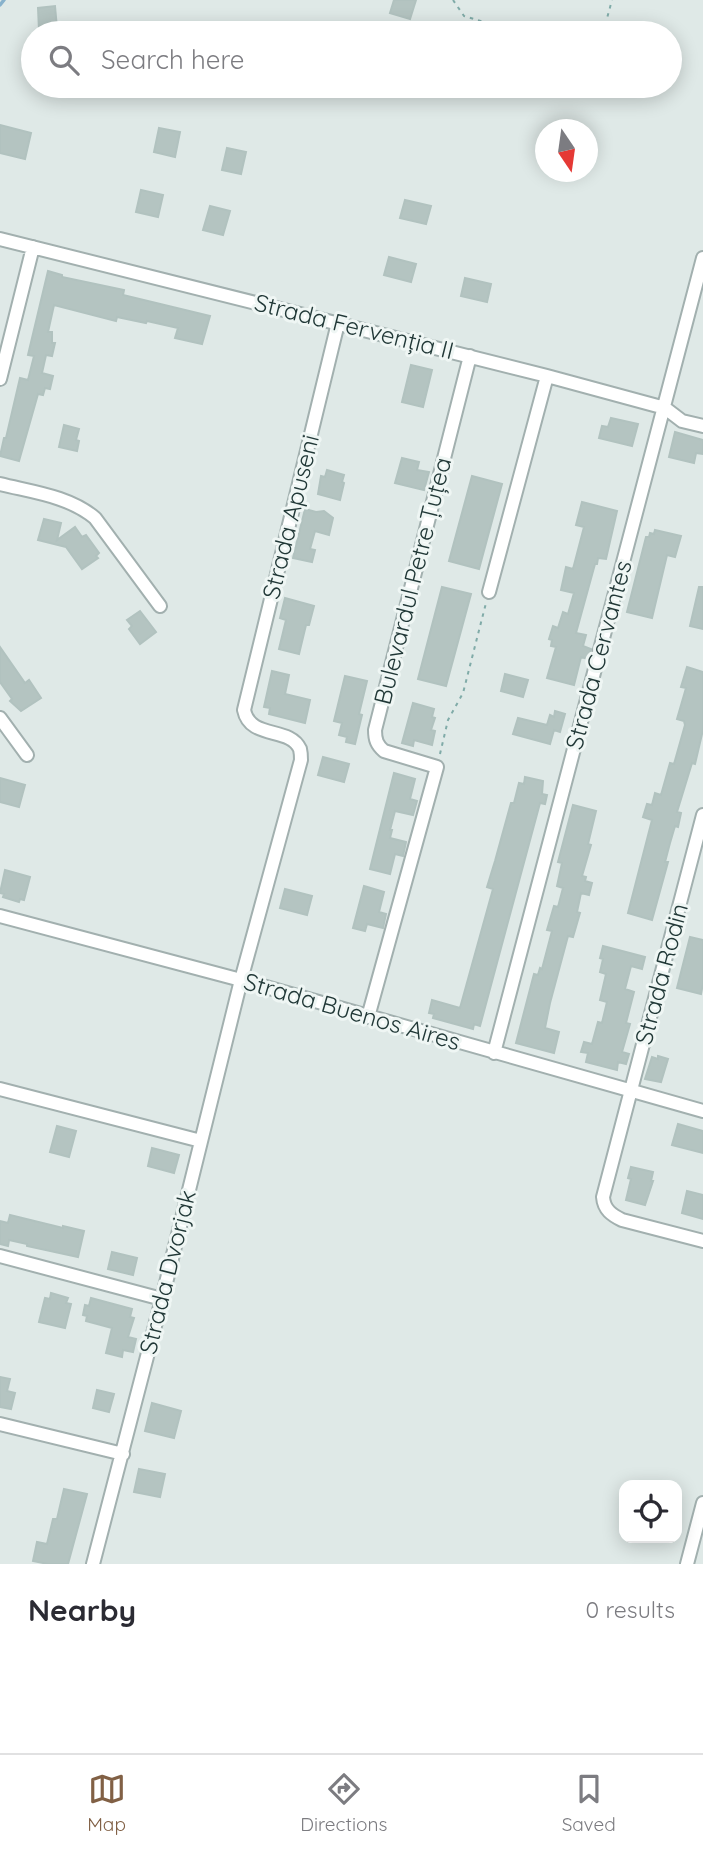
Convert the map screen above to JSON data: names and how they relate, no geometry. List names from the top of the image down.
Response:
{
  "streets": {
    "street": [
      "Strada Fervenția II",
      "Strada Apuseni",
      "Bulevardul Petre Țuțea",
      "Strada Cervantes",
      "Strada Rodin",
      "Strada Buenos Aires",
      "Strada Dvorjak"
    ]
  },
  "crossings": [
    ["Strada Fervenția II", "Strada Apuseni"],
    ["Strada Fervenția II", "Bulevardul Petre Țuțea"],
    ["Strada Fervenția II", "Strada Cervantes"],
    ["Strada Apuseni", "Strada Dvorjak"],
    ["Strada Cervantes", "Strada Buenos Aires"],
    ["Strada Rodin", "Strada Buenos Aires"],
    ["Strada Buenos Aires", "Strada Dvorjak"]
  ],
  "north": "bottom",
  "page": {
    "search": "Search here",
    "heading": ["Nearby", "0 results"],
    "nav": ["Map", "Directions", "Saved"]
  }
}
